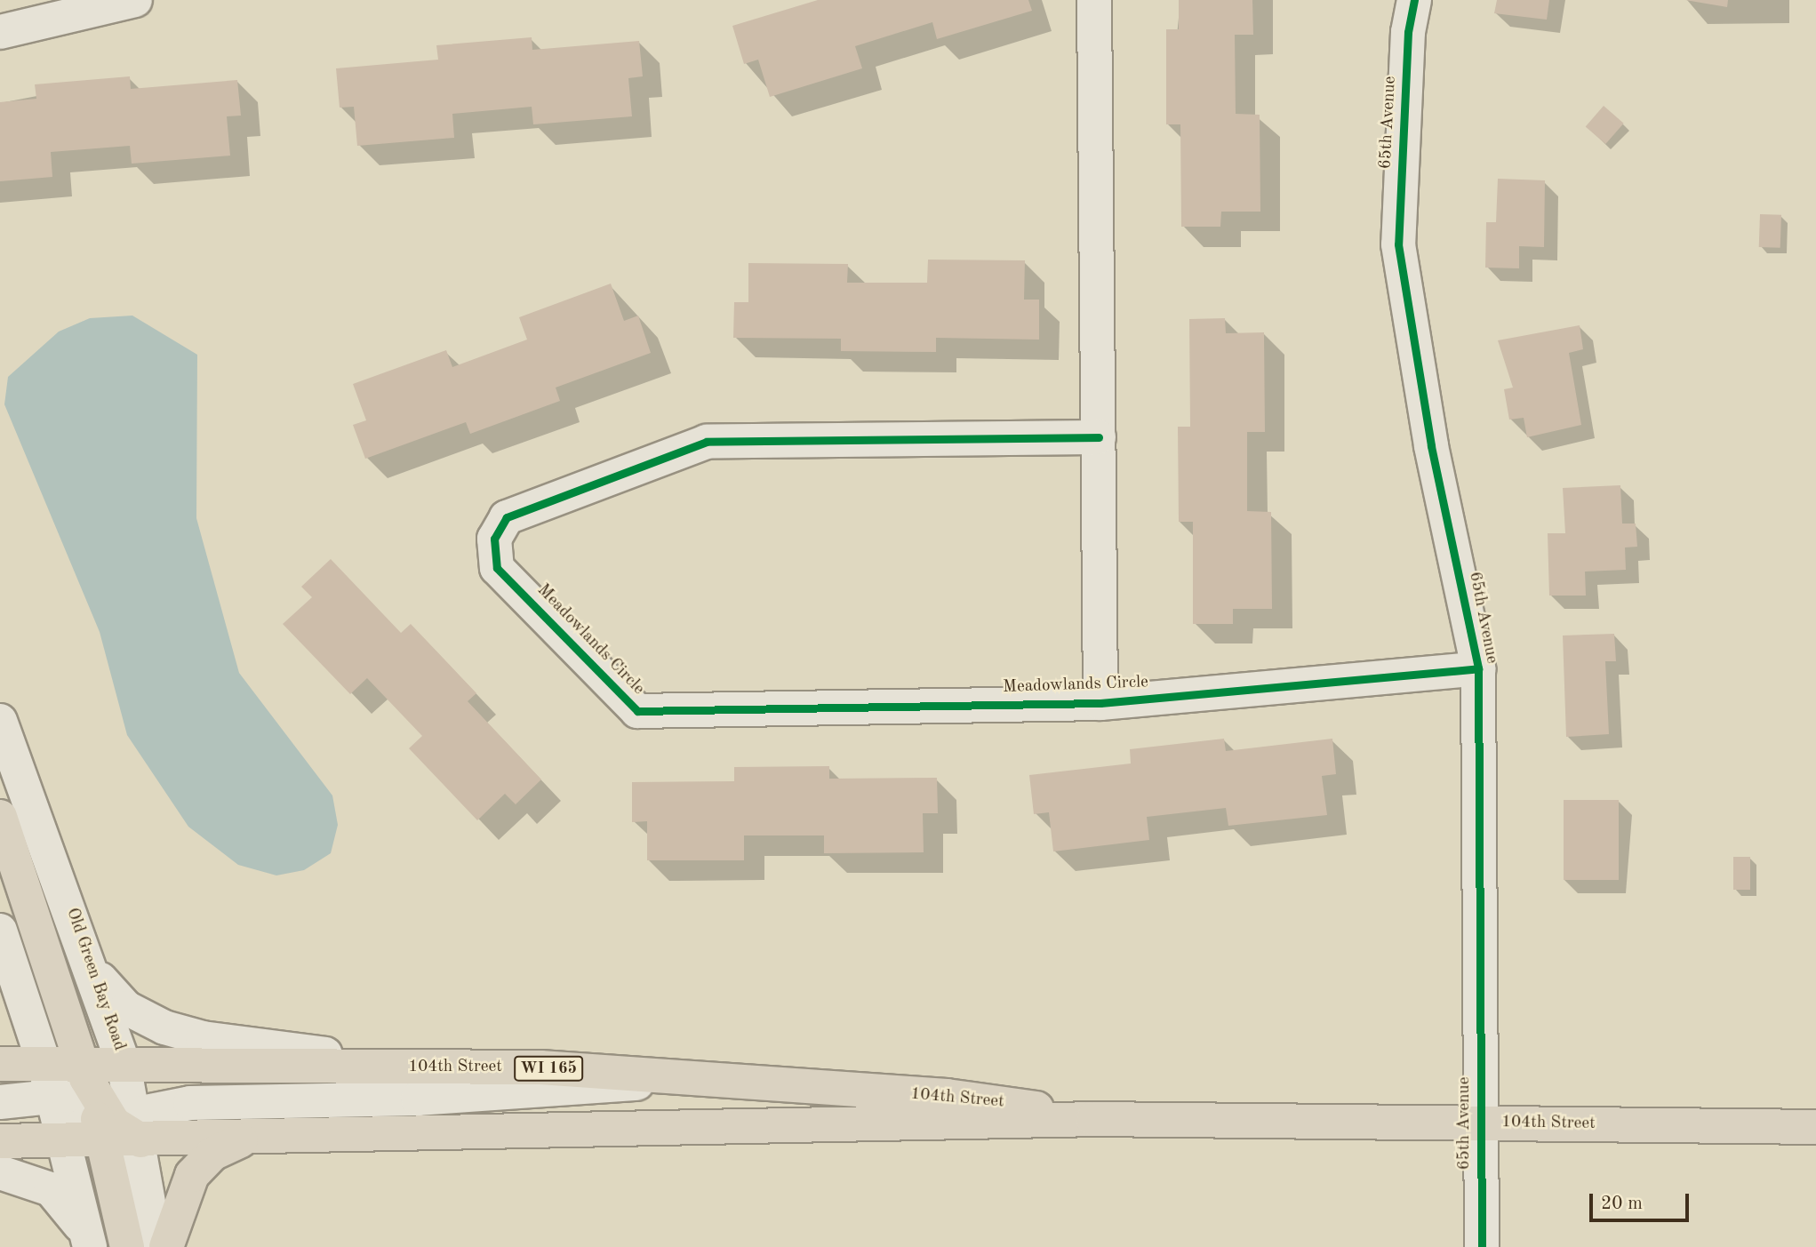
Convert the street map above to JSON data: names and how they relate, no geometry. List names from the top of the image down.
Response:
{
  "streets": {
    "main road": ["104th Street", "WI 165"],
    "street": ["65th Avenue", "Meadowlands Circle", "Old Green Bay Road"]
  },
  "crossings": [
    ["65th Avenue", "Meadowlands Circle"],
    ["65th Avenue", "104th Street"],
    ["Old Green Bay Road", "104th Street"]
  ],
  "scale_bar": "20 m"
}
